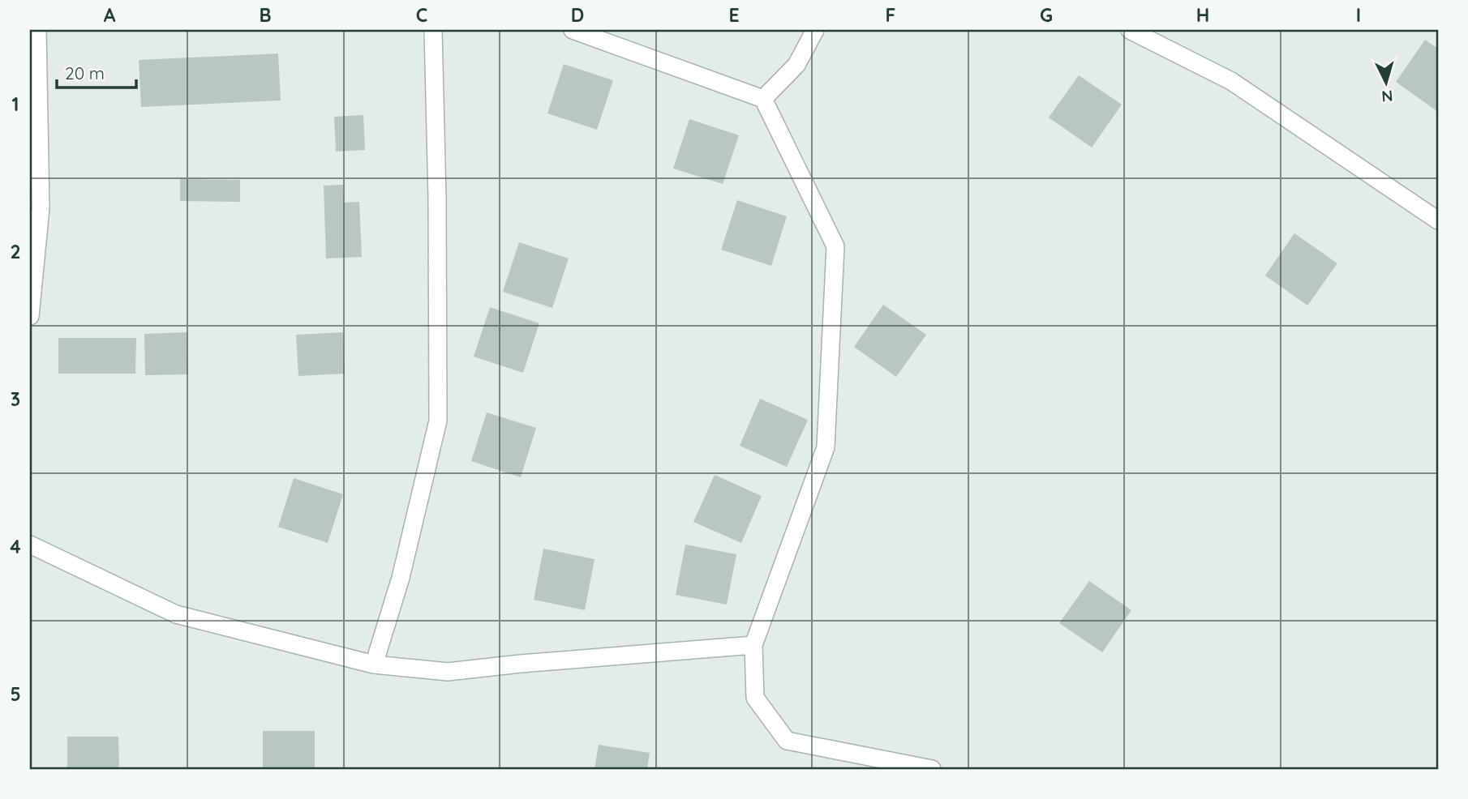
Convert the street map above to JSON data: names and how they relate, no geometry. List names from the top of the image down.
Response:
{
  "scale_bar": "20 m",
  "north": "bottom",
  "grid": {
    "columns": [
      "A",
      "B",
      "C",
      "D",
      "E",
      "F",
      "G",
      "H",
      "I"
    ],
    "rows": [
      "1",
      "2",
      "3",
      "4",
      "5"
    ]
  }
}
